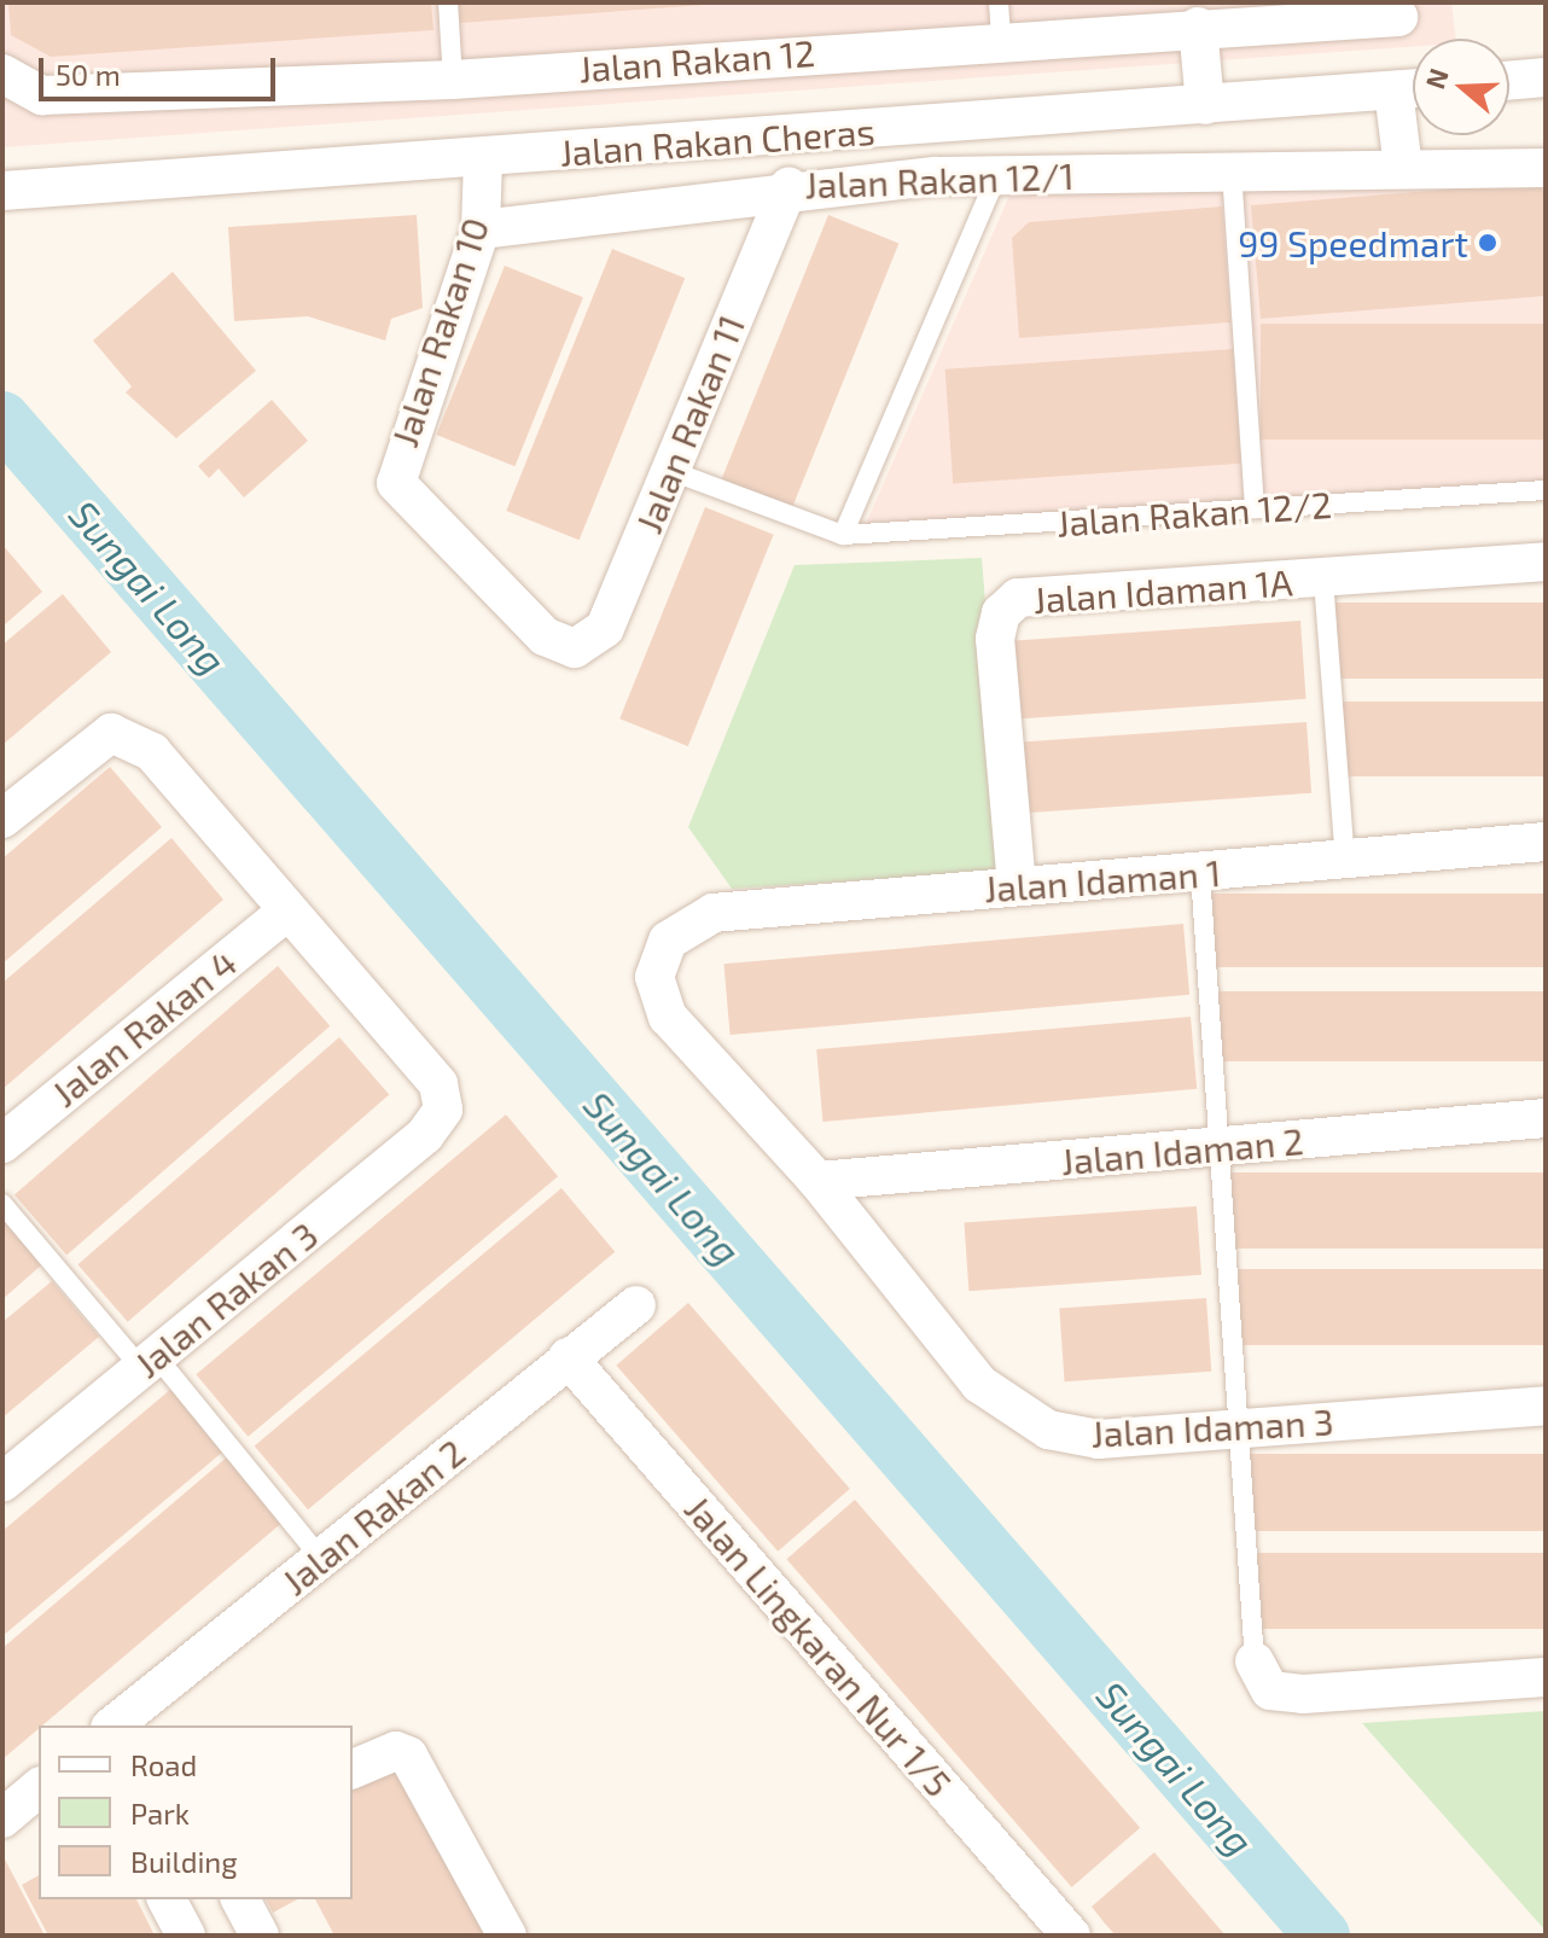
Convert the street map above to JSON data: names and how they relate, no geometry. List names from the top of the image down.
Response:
{
  "streets": {
    "street": [
      "Jalan Rakan 12",
      "Jalan Rakan Cheras",
      "Jalan Rakan 12/1",
      "Jalan Rakan 10",
      "Jalan Rakan 11",
      "Jalan Idaman 1A",
      "Jalan Idaman 1",
      "Jalan Rakan 4",
      "Jalan Idaman 2",
      "Jalan Rakan 3",
      "Jalan Idaman 3",
      "Jalan Rakan 2",
      "Jalan Lingkaran Nur 1/5"
    ],
    "lane": ["Jalan Rakan 12/2"]
  },
  "crossings": [
    ["Jalan Rakan Cheras", "Jalan Rakan 10"],
    ["Jalan Rakan 12/1", "Jalan Rakan 10"],
    ["Jalan Rakan 12/1", "Jalan Rakan 11"],
    ["Jalan Rakan 10", "Jalan Rakan 11"],
    ["Jalan Idaman 1A", "Jalan Idaman 1"],
    ["Jalan Idaman 1", "Jalan Idaman 3"],
    ["Jalan Rakan 4", "Jalan Rakan 3"],
    ["Jalan Idaman 2", "Jalan Idaman 3"],
    ["Jalan Rakan 2", "Jalan Lingkaran Nur 1/5"]
  ],
  "water": ["Sungai Long"],
  "places": ["99 Speedmart"],
  "legend": ["Road", "Park", "Building"],
  "scale_bar": "50 m",
  "north": "left"
}
